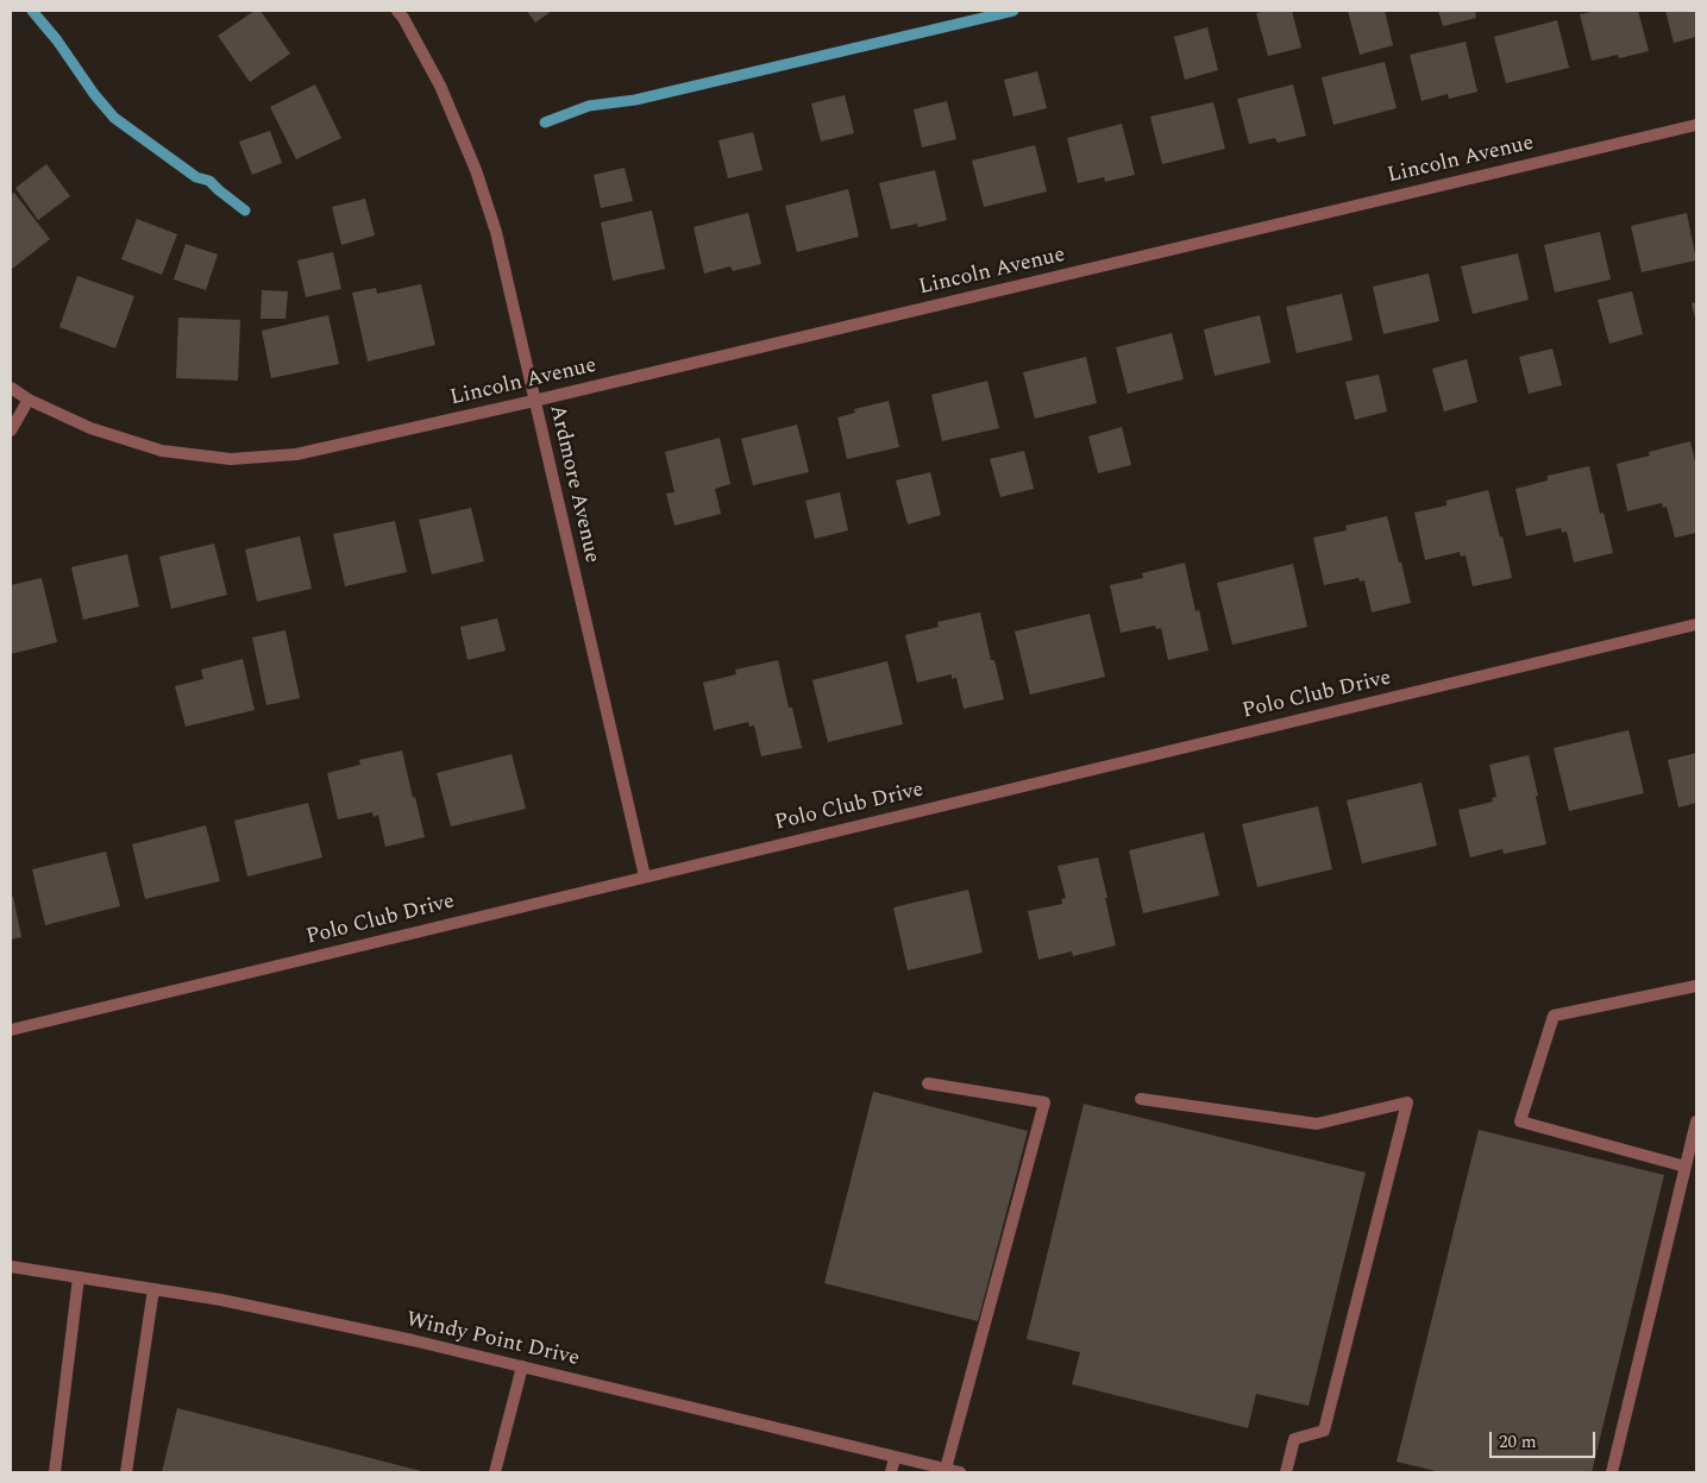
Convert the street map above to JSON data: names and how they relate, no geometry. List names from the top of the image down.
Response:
{
  "streets": {
    "street": [
      "Lincoln Avenue",
      "Ardmore Avenue",
      "Polo Club Drive",
      "Windy Point Drive"
    ]
  },
  "crossings": [
    ["Lincoln Avenue", "Ardmore Avenue"],
    ["Ardmore Avenue", "Polo Club Drive"]
  ],
  "scale_bar": "20 m"
}
